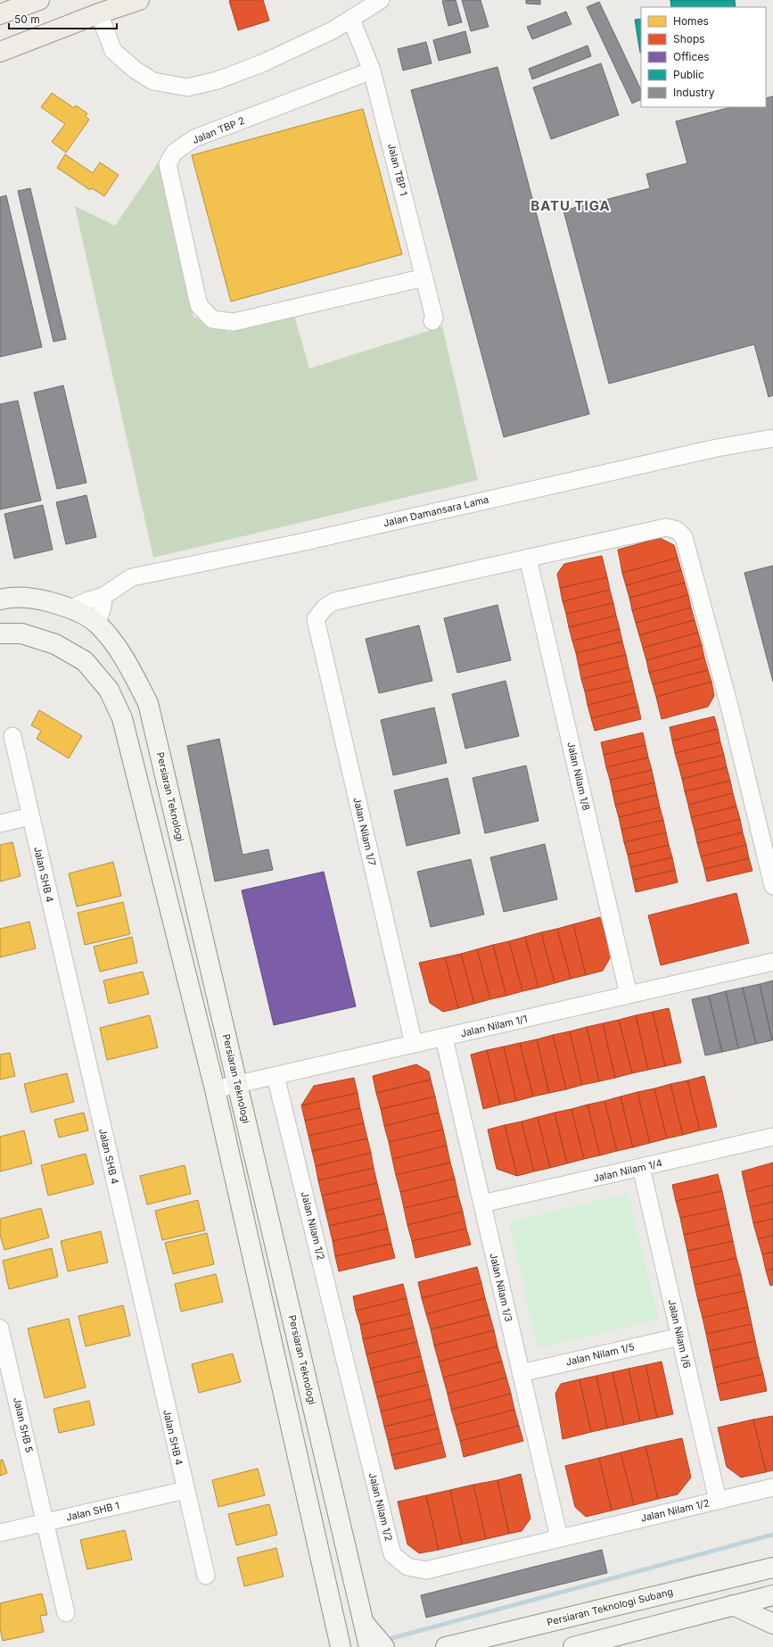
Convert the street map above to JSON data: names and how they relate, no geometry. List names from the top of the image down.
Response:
{
  "streets": {
    "main road": ["Persiaran Teknologi", "Persiaran Teknologi Subang"],
    "street": [
      "Jalan TBP 2",
      "Jalan TBP 1",
      "Jalan Damansara Lama",
      "Jalan Nilam 1/8",
      "Jalan Nilam 1/7",
      "Jalan SHB 4",
      "Jalan Nilam 1/1",
      "Jalan Nilam 1/4",
      "Jalan Nilam 1/2",
      "Jalan Nilam 1/3",
      "Jalan Nilam 1/6",
      "Jalan Nilam 1/5",
      "Jalan SHB 5",
      "Jalan SHB 1"
    ]
  },
  "crossings": [
    ["Jalan TBP 2", "Jalan TBP 1"],
    ["Jalan Damansara Lama", "Persiaran Teknologi"],
    ["Jalan Nilam 1/8", "Jalan Nilam 1/7"],
    ["Jalan Nilam 1/8", "Jalan Nilam 1/1"],
    ["Persiaran Teknologi", "Jalan Nilam 1/1"],
    ["Jalan Nilam 1/7", "Jalan Nilam 1/1"],
    ["Jalan SHB 4", "Jalan SHB 1"],
    ["Jalan Nilam 1/1", "Jalan Nilam 1/2"],
    ["Jalan Nilam 1/1", "Jalan Nilam 1/3"],
    ["Jalan Nilam 1/4", "Jalan Nilam 1/3"],
    ["Jalan Nilam 1/4", "Jalan Nilam 1/6"],
    ["Jalan Nilam 1/2", "Jalan Nilam 1/3"],
    ["Jalan Nilam 1/2", "Jalan Nilam 1/6"],
    ["Jalan Nilam 1/3", "Jalan Nilam 1/5"],
    ["Jalan Nilam 1/6", "Jalan Nilam 1/5"],
    ["Jalan SHB 5", "Jalan SHB 1"]
  ],
  "districts": ["BATU TIGA"],
  "legend": [
    "Homes",
    "Shops",
    "Offices",
    "Public",
    "Industry"
  ],
  "scale_bar": "50 m"
}
